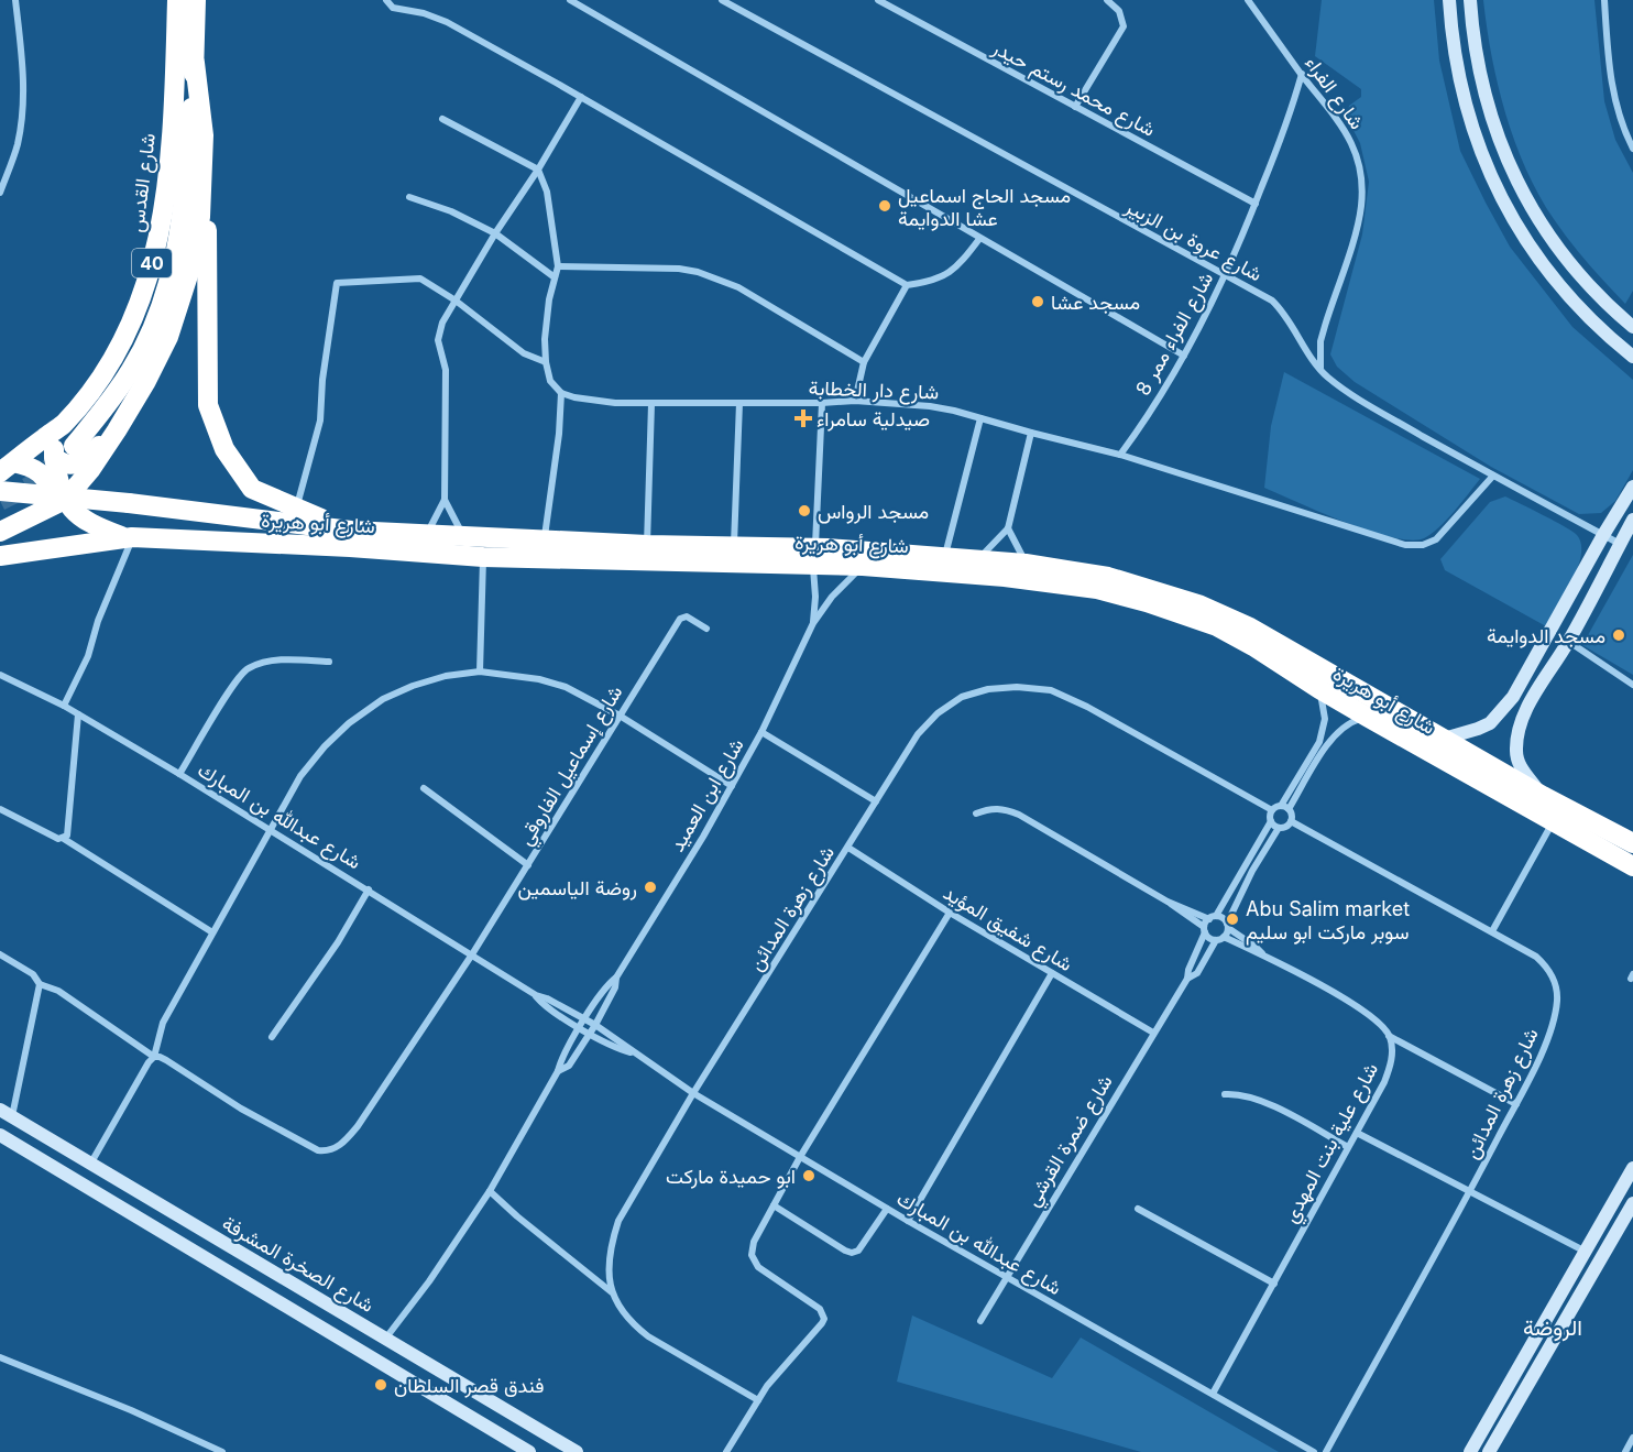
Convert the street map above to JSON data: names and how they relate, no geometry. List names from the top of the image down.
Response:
{
  "streets": {
    "highway": ["شارع القدس", "40", "شارع أبو هريرة"],
    "main road": ["شارع الصخرة المشرفة"],
    "street": [
      "شارع محمد رستم حيدر",
      "شارع الفراء",
      "شارع عروة بن الزبير",
      "شارع الفراء ممر 8",
      "شارع دار الخطابة",
      "شارع إسماعيل الفاروقي",
      "شارع ابن العميد",
      "شارع عبدالله بن المبارك",
      "شارع زهرة المدائن",
      "شارع شفيق المؤيد",
      "شارع ضمرة القرشي",
      "شارع علية بنت المهدي"
    ]
  },
  "crossings": [
    ["شارع محمد رستم حيدر", "شارع الفراء ممر 8"],
    ["شارع الفراء", "شارع عروة بن الزبير"],
    ["شارع الفراء", "شارع الفراء ممر 8"],
    ["شارع عروة بن الزبير", "شارع الفراء ممر 8"],
    ["شارع عروة بن الزبير", "شارع دار الخطابة"],
    ["شارع الفراء ممر 8", "شارع دار الخطابة"],
    ["شارع دار الخطابة", "شارع ابن العميد"],
    ["شارع أبو هريرة", "شارع ابن العميد"],
    ["شارع إسماعيل الفاروقي", "شارع عبدالله بن المبارك"],
    ["شارع ابن العميد", "شارع عبدالله بن المبارك"],
    ["شارع ابن العميد", "شارع الصخرة المشرفة"],
    ["شارع عبدالله بن المبارك", "شارع زهرة المدائن"],
    ["شارع عبدالله بن المبارك", "شارع ضمرة القرشي"],
    ["شارع عبدالله بن المبارك", "شارع علية بنت المهدي"],
    ["شارع زهرة المدائن", "شارع شفيق المؤيد"],
    ["شارع شفيق المؤيد", "شارع ضمرة القرشي"]
  ],
  "districts": ["الروضة"],
  "places": {
    "other": [
      "مسجد الحاج اسماعيل عشا الدوايمة",
      "مسجد عشا",
      "مسجد الرواس",
      "مسجد الدوايمة",
      "روضة الياسمين",
      "Abu Salim market سوبر ماركت ابو سليم",
      "ابو حميدة ماركت",
      "فندق قصر السلطان"
    ],
    "health": ["صيدلية سامراء"]
  }
}
